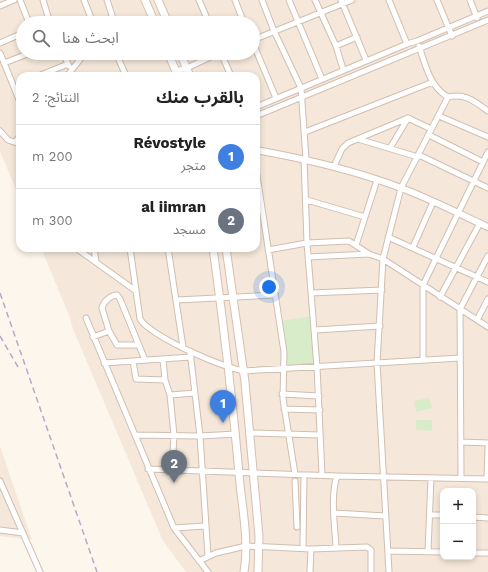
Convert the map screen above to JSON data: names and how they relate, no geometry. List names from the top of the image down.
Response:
{
  "page": {
    "search": "ابحث هنا",
    "heading": ["بالقرب منك", "النتائج: 2"],
    "list": [
      {
        "mark": "1",
        "name": "Révostyle",
        "note": "متجر",
        "value": "200 m"
      },
      {
        "mark": "2",
        "name": "al iimran",
        "note": "مسجد",
        "value": "300 m"
      }
    ],
    "pins": ["1", "2"],
    "map_buttons": ["+", "−"]
  }
}
